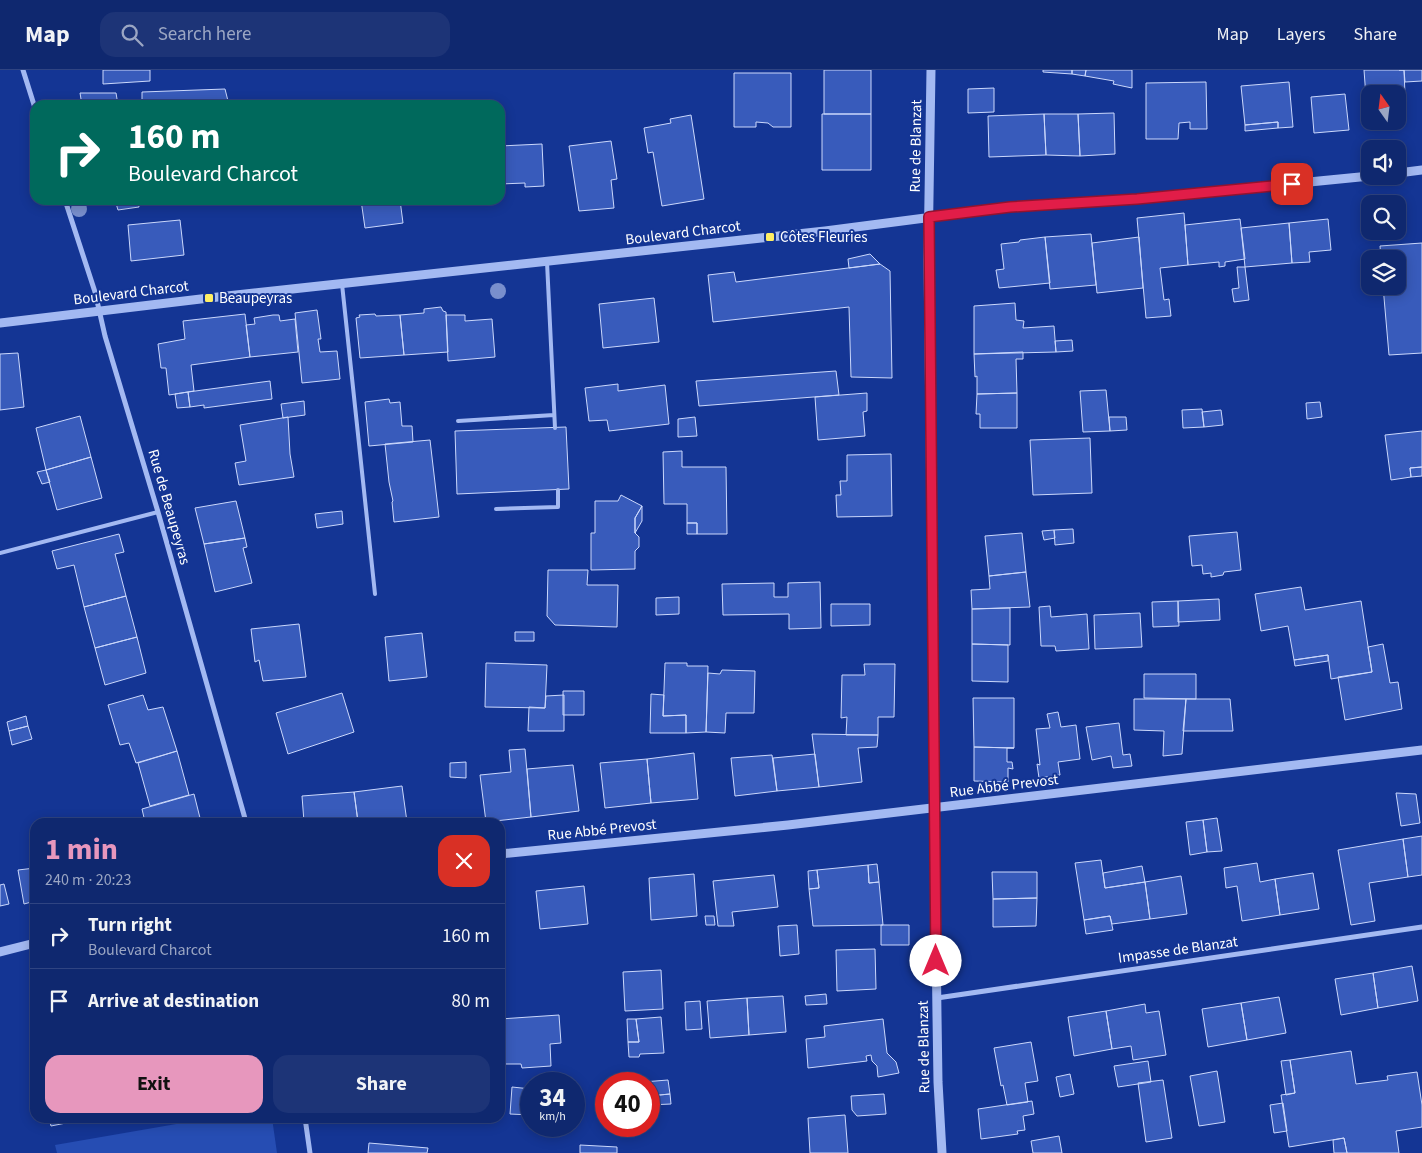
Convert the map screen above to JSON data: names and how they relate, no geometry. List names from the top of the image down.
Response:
{
  "streets": {
    "street": [
      "Rue de Blanzat",
      "Boulevard Charcot",
      "Rue de Beaupeyras",
      "Rue Abbé Prevost",
      "Impasse de Blanzat"
    ]
  },
  "crossings": [
    ["Rue de Blanzat", "Boulevard Charcot"],
    ["Rue de Blanzat", "Rue Abbé Prevost"],
    ["Rue de Blanzat", "Impasse de Blanzat"],
    ["Boulevard Charcot", "Rue de Beaupeyras"]
  ],
  "places": {
    "transit": ["Côtes Fleuries", "Beaupeyras"]
  },
  "north": "top",
  "page": {
    "header": "Map",
    "search": "Search here",
    "nav": ["Map", "Layers", "Share"],
    "turn": ["160 m", "Boulevard Charcot"],
    "heading": ["1 min", "240 m · 20:23"],
    "list": [
      {
        "name": "Turn right",
        "note": "Boulevard Charcot",
        "value": "160 m"
      },
      {
        "name": "Arrive at destination",
        "value": "80 m"
      }
    ],
    "buttons": ["Exit", "Share"],
    "speed": "34 km/h",
    "limit": "40"
  }
}
